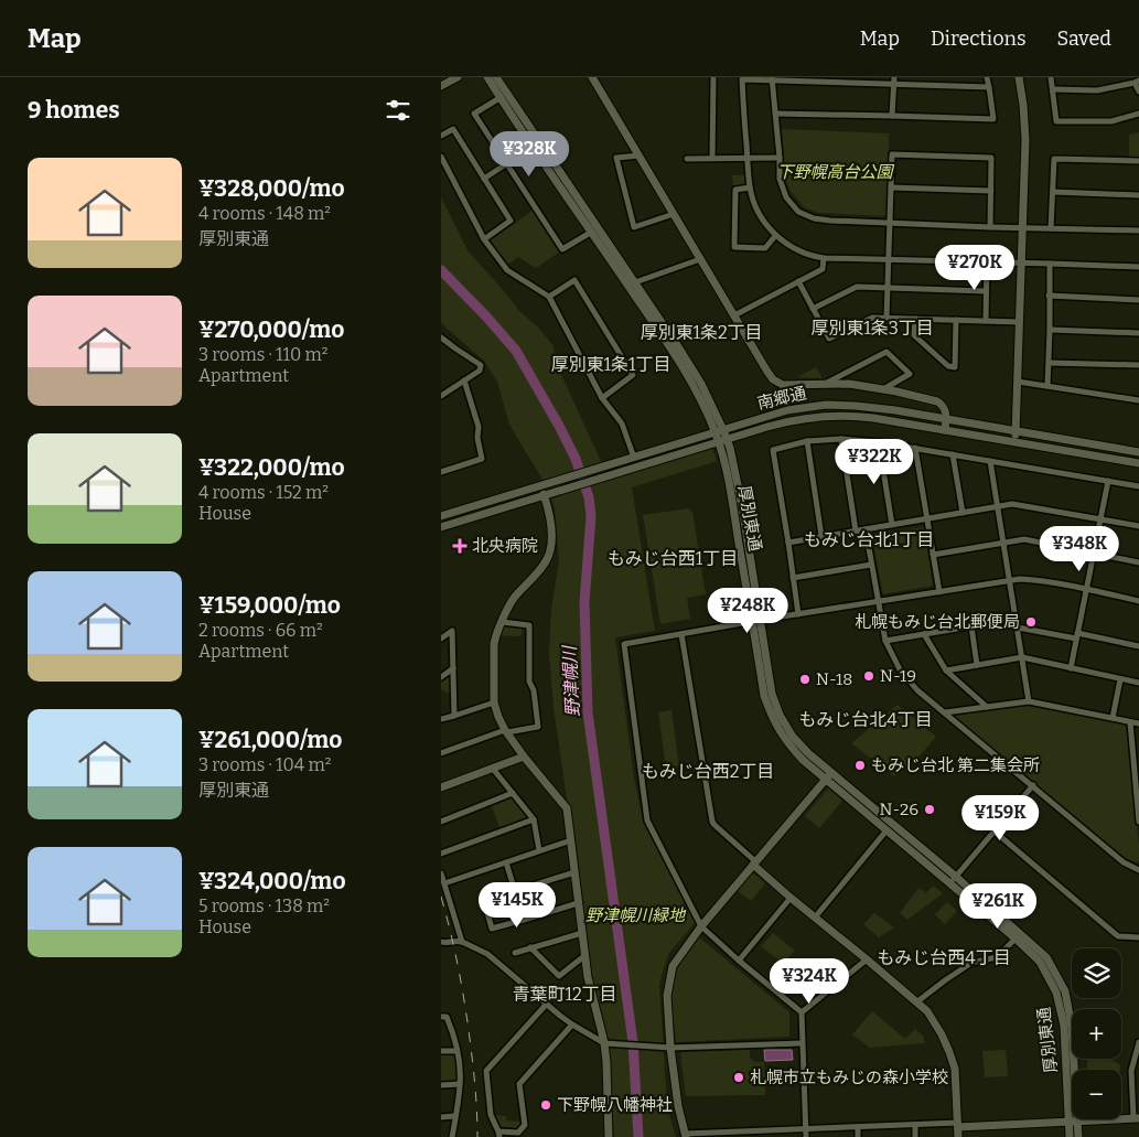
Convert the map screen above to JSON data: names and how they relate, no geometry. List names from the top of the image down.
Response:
{
  "streets": {
    "street": ["南郷通", "厚別東通"]
  },
  "crossings": [
    ["南郷通", "厚別東通"]
  ],
  "districts": [
    "厚別東1条3丁目",
    "厚別東1条2丁目",
    "厚別東1条1丁目",
    "もみじ台北1丁目",
    "もみじ台西1丁目",
    "もみじ台北4丁目",
    "もみじ台西2丁目",
    "もみじ台西4丁目",
    "青葉町12丁目"
  ],
  "water": ["野津幌川"],
  "parks": ["下野幌高台公園", "野津幌川緑地"],
  "places": {
    "health": ["北央病院"],
    "other": [
      "札幌もみじ台北郵便局",
      "N-19",
      "N-18",
      "もみじ台北 第二集会所",
      "N-26",
      "札幌市立もみじの森小学校",
      "下野幌八幡神社"
    ]
  },
  "page": {
    "header": "Map",
    "nav": ["Map", "Directions", "Saved"],
    "heading": "9 homes",
    "price": [
      "¥328K",
      "¥270K",
      "¥322K",
      "¥348K",
      "¥248K",
      "¥159K",
      "¥145K",
      "¥261K",
      "¥324K"
    ],
    "list": [
      {
        "name": "¥328,000/mo",
        "note": "4 rooms · 148 m² · 厚別東通"
      },
      {
        "name": "¥270,000/mo",
        "note": "3 rooms · 110 m² · Apartment"
      },
      {
        "name": "¥322,000/mo",
        "note": "4 rooms · 152 m² · House"
      },
      {
        "name": "¥159,000/mo",
        "note": "2 rooms · 66 m² · Apartment"
      },
      {
        "name": "¥261,000/mo",
        "note": "3 rooms · 104 m² · 厚別東通"
      },
      {
        "name": "¥324,000/mo",
        "note": "5 rooms · 138 m² · House"
      }
    ],
    "map_buttons": ["+", "−"]
  }
}
